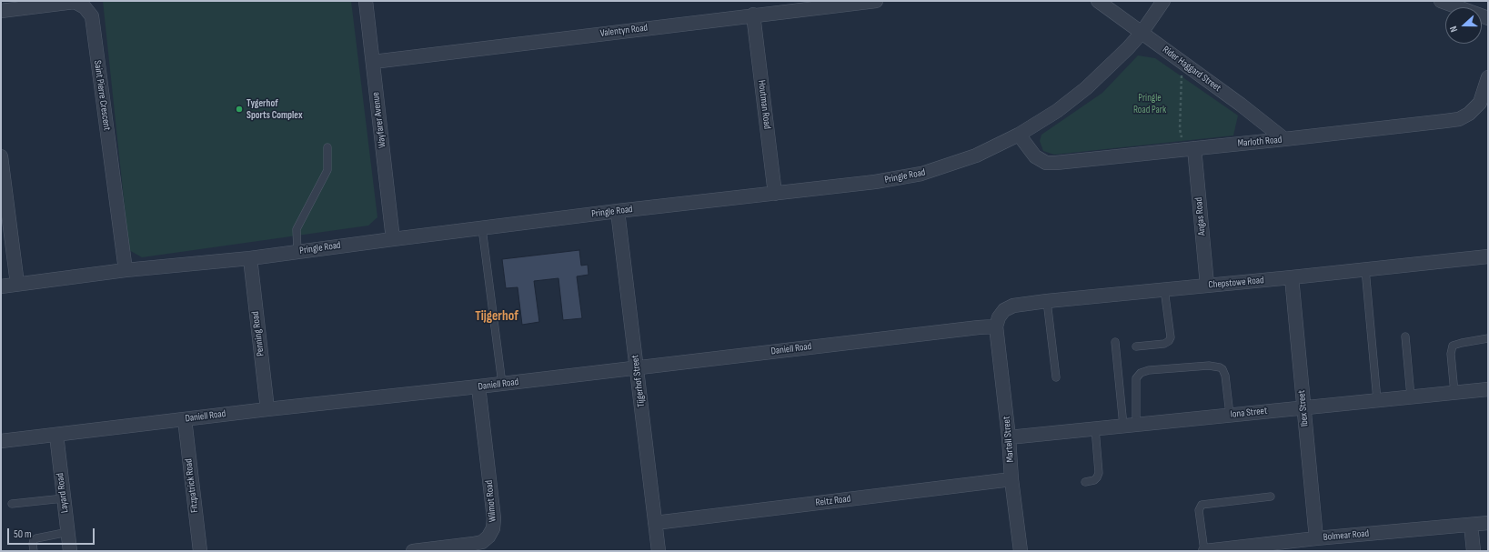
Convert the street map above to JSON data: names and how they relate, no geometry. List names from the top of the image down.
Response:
{
  "streets": {
    "street": [
      "Valentyn Road",
      "Rider Haggard Street",
      "Saint Pierre Crescent",
      "Houtman Road",
      "Wayfarer Avenue",
      "Marloth Road",
      "Pringle Road",
      "Angas Road",
      "Chepstowe Road",
      "Penning Road",
      "Daniell Road",
      "Tijgerhof Street",
      "Ibex Street",
      "Iona Street",
      "Martell Street",
      "Fitzpatrick Road",
      "Layard Road",
      "Wilmot Road",
      "Reitz Road",
      "Bolmear Road"
    ]
  },
  "crossings": [
    ["Valentyn Road", "Houtman Road"],
    ["Valentyn Road", "Wayfarer Avenue"],
    ["Rider Haggard Street", "Marloth Road"],
    ["Rider Haggard Street", "Pringle Road"],
    ["Saint Pierre Crescent", "Pringle Road"],
    ["Houtman Road", "Pringle Road"],
    ["Wayfarer Avenue", "Pringle Road"],
    ["Marloth Road", "Pringle Road"],
    ["Marloth Road", "Angas Road"],
    ["Pringle Road", "Penning Road"],
    ["Pringle Road", "Tijgerhof Street"],
    ["Angas Road", "Chepstowe Road"],
    ["Chepstowe Road", "Daniell Road"],
    ["Chepstowe Road", "Ibex Street"],
    ["Chepstowe Road", "Martell Street"],
    ["Penning Road", "Daniell Road"],
    ["Daniell Road", "Tijgerhof Street"],
    ["Daniell Road", "Martell Street"],
    ["Daniell Road", "Fitzpatrick Road"],
    ["Daniell Road", "Layard Road"],
    ["Daniell Road", "Wilmot Road"],
    ["Tijgerhof Street", "Reitz Road"],
    ["Ibex Street", "Iona Street"],
    ["Ibex Street", "Bolmear Road"],
    ["Iona Street", "Martell Street"],
    ["Martell Street", "Reitz Road"]
  ],
  "districts": ["Tijgerhof"],
  "parks": ["Pringle Road Park"],
  "places": ["Tygerhof Sports Complex"],
  "scale_bar": "50 m",
  "north": "left"
}
